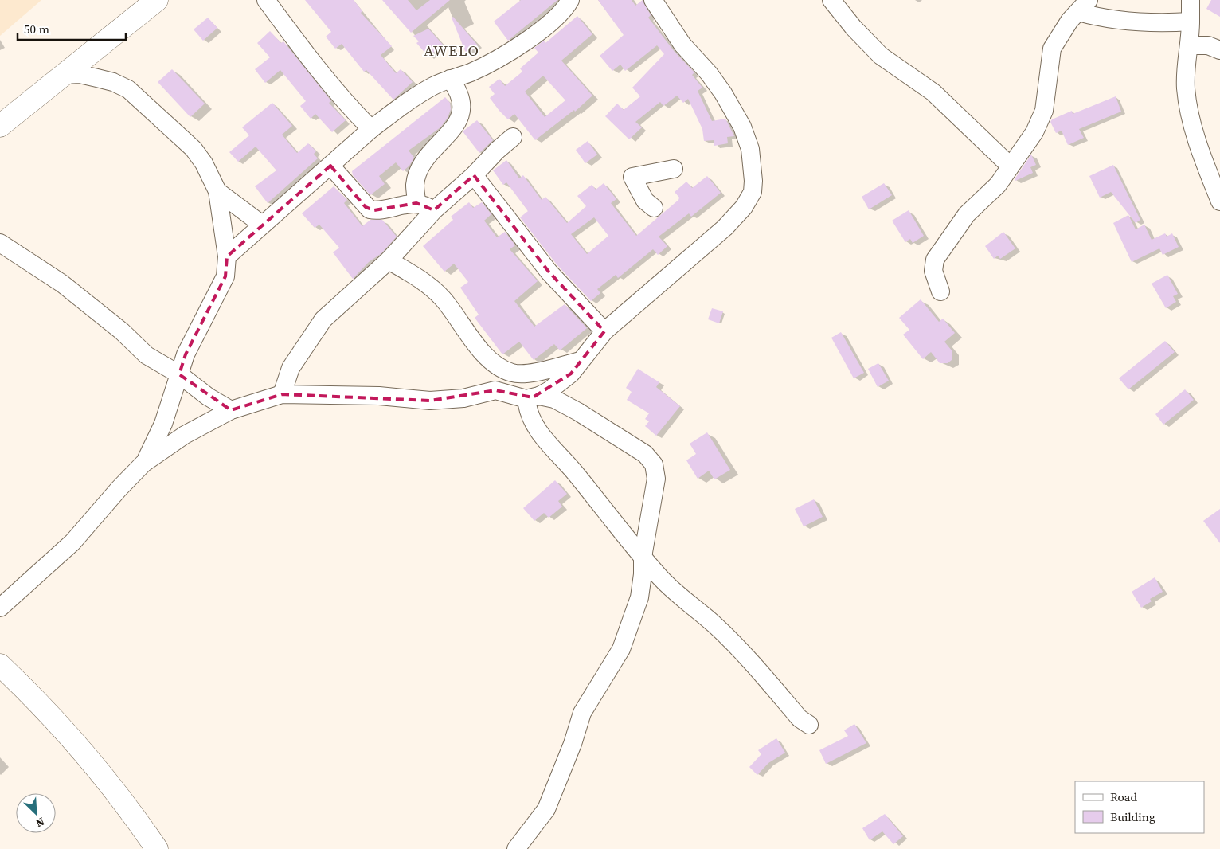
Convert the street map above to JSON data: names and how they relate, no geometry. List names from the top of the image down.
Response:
{
  "districts": ["AWELO"],
  "legend": ["Road", "Building"],
  "scale_bar": "50 m",
  "north": "bottom right"
}
